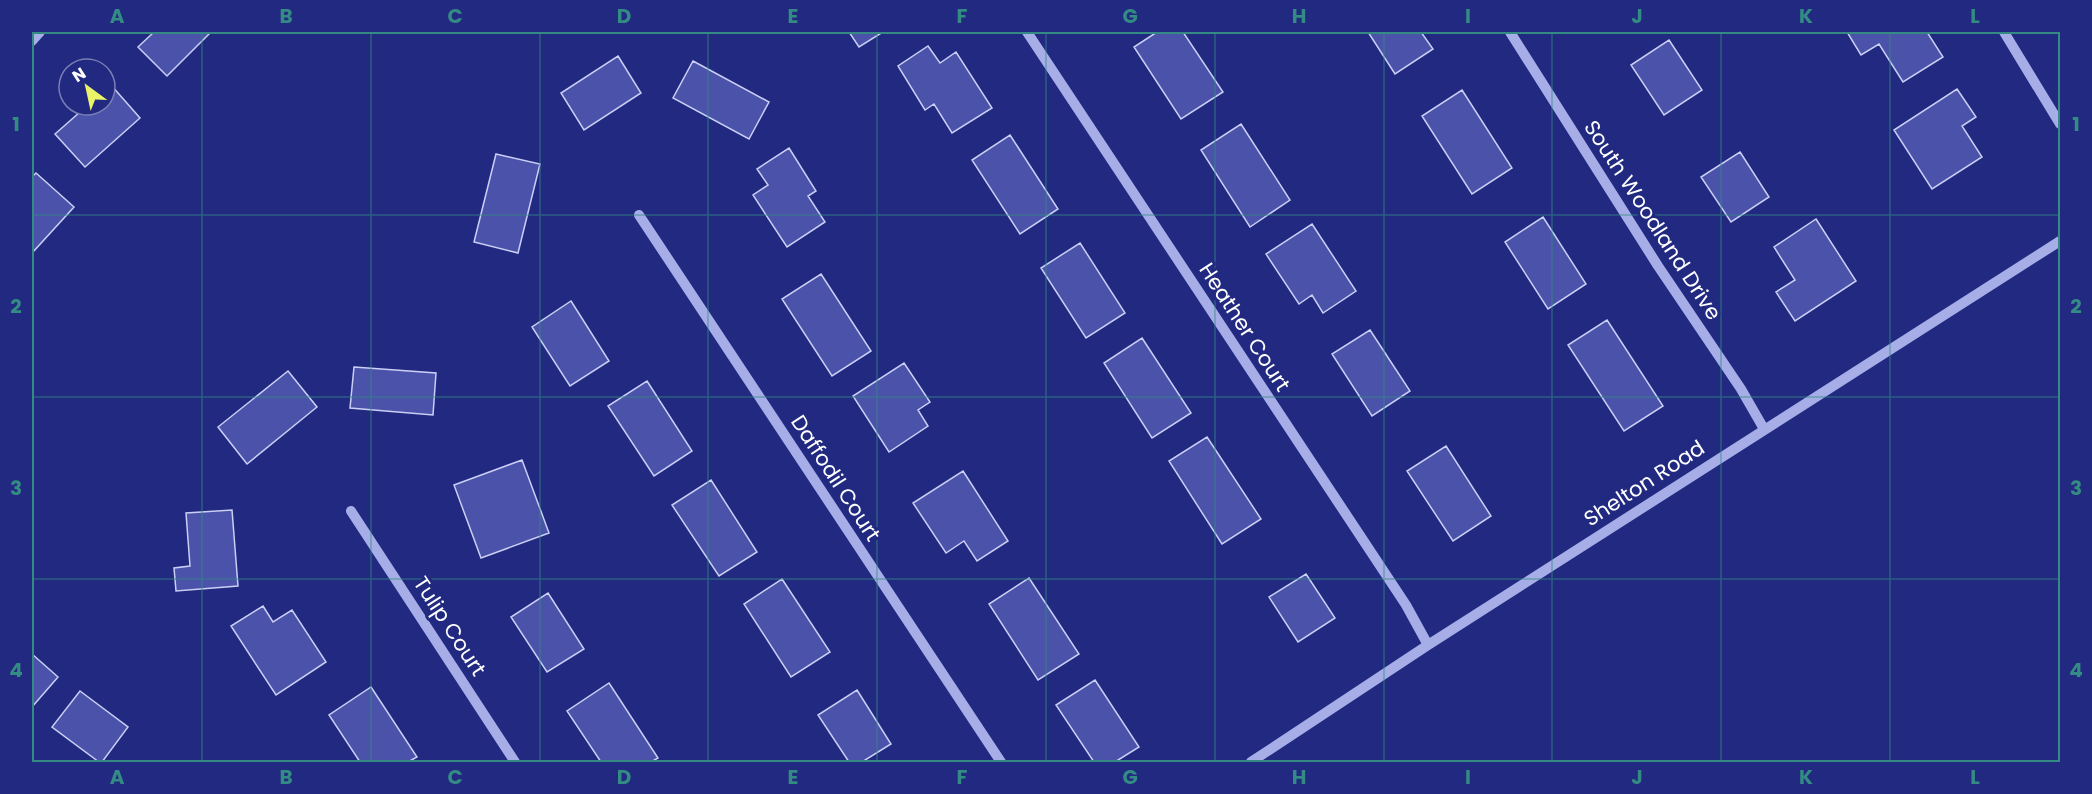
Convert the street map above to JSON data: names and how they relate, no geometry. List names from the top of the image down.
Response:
{
  "streets": {
    "street": [
      "South Woodland Drive",
      "Heather Court",
      "Daffodil Court",
      "Shelton Road",
      "Tulip Court"
    ]
  },
  "crossings": [
    ["South Woodland Drive", "Shelton Road"],
    ["Heather Court", "Shelton Road"]
  ],
  "north": "top left",
  "grid": {
    "columns": [
      "A",
      "B",
      "C",
      "D",
      "E",
      "F",
      "G",
      "H",
      "I",
      "J",
      "K",
      "L"
    ],
    "rows": [
      "1",
      "2",
      "3",
      "4"
    ]
  }
}
